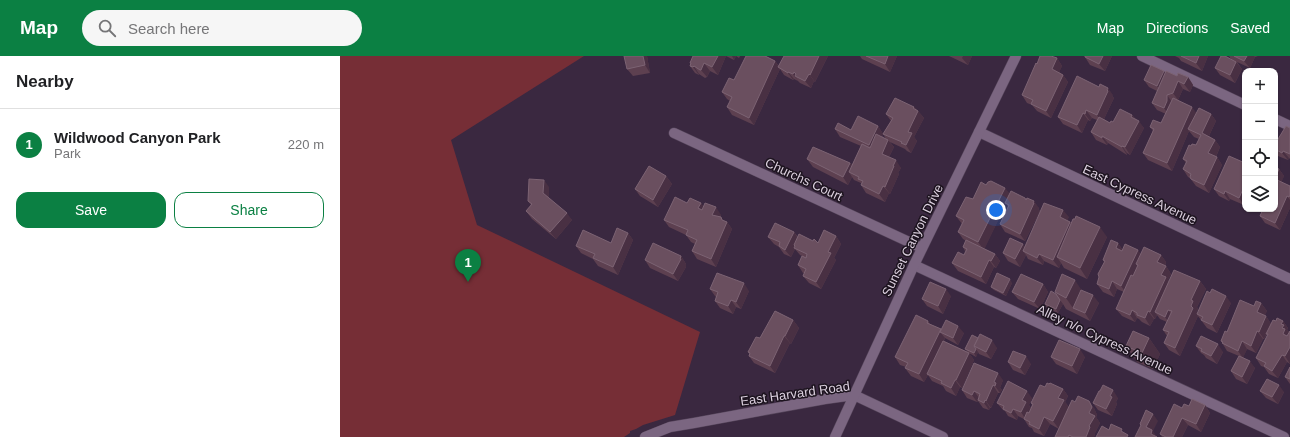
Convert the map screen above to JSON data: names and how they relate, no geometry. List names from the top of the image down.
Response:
{
  "streets": {
    "street": [
      "Churchs Court",
      "East Cypress Avenue",
      "Sunset Canyon Drive",
      "Alley n/o Cypress Avenue",
      "East Harvard Road"
    ]
  },
  "crossings": [
    ["Churchs Court", "Sunset Canyon Drive"],
    ["East Cypress Avenue", "Sunset Canyon Drive"],
    ["Sunset Canyon Drive", "Alley n/o Cypress Avenue"],
    ["Sunset Canyon Drive", "East Harvard Road"]
  ],
  "page": {
    "header": "Map",
    "search": "Search here",
    "nav": ["Map", "Directions", "Saved"],
    "heading": "Nearby",
    "map_buttons": ["+", "−"],
    "list": [
      {
        "mark": "1",
        "name": "Wildwood Canyon Park",
        "note": "Park",
        "value": "220 m"
      }
    ],
    "buttons": ["Save", "Share"],
    "pins": "1"
  }
}
